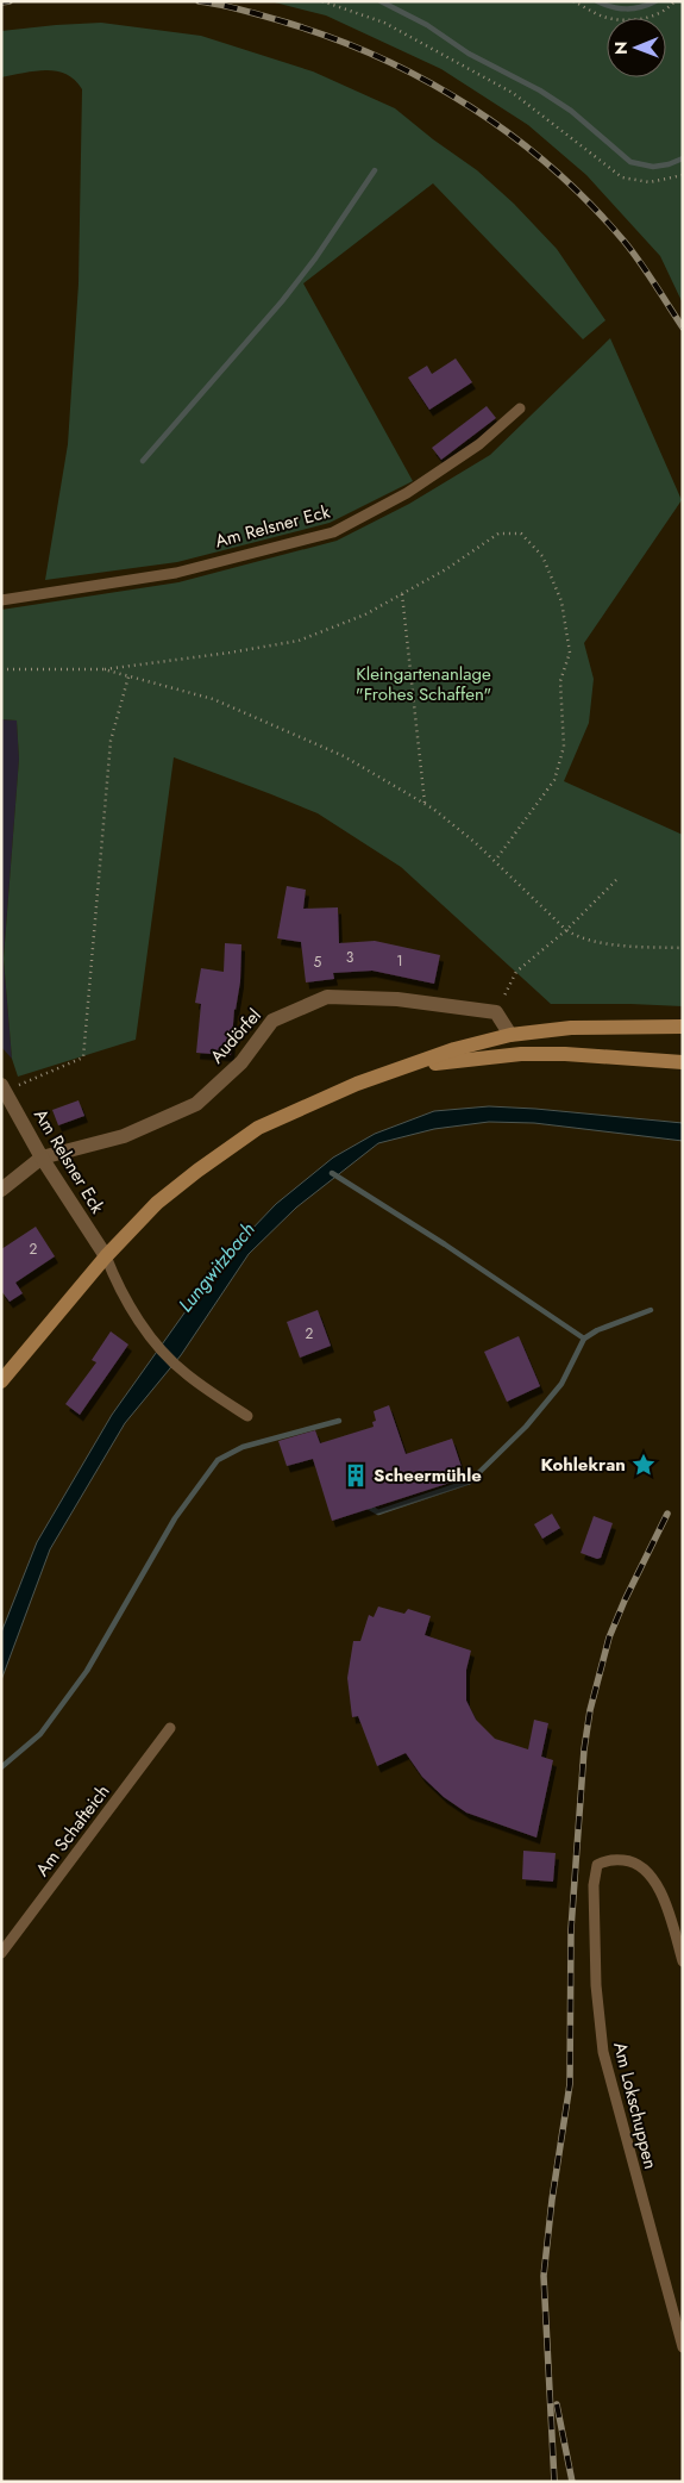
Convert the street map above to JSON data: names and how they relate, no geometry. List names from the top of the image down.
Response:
{
  "streets": {
    "street": ["Am Relsner Eck", "Audörfel"],
    "lane": ["Am Schafteich", "Am Lokschuppen"]
  },
  "crossings": [
    ["Am Relsner Eck", "Audörfel"]
  ],
  "water": ["Lungwitzbach"],
  "parks": ["Kleingartenanlage \"Frohes Schaffen\""],
  "places": {
    "place": ["Kohlekran"],
    "building": ["Scheermühle"]
  },
  "house_numbers": [
    "3",
    "1",
    "5",
    "2",
    "2"
  ],
  "north": "left"
}
